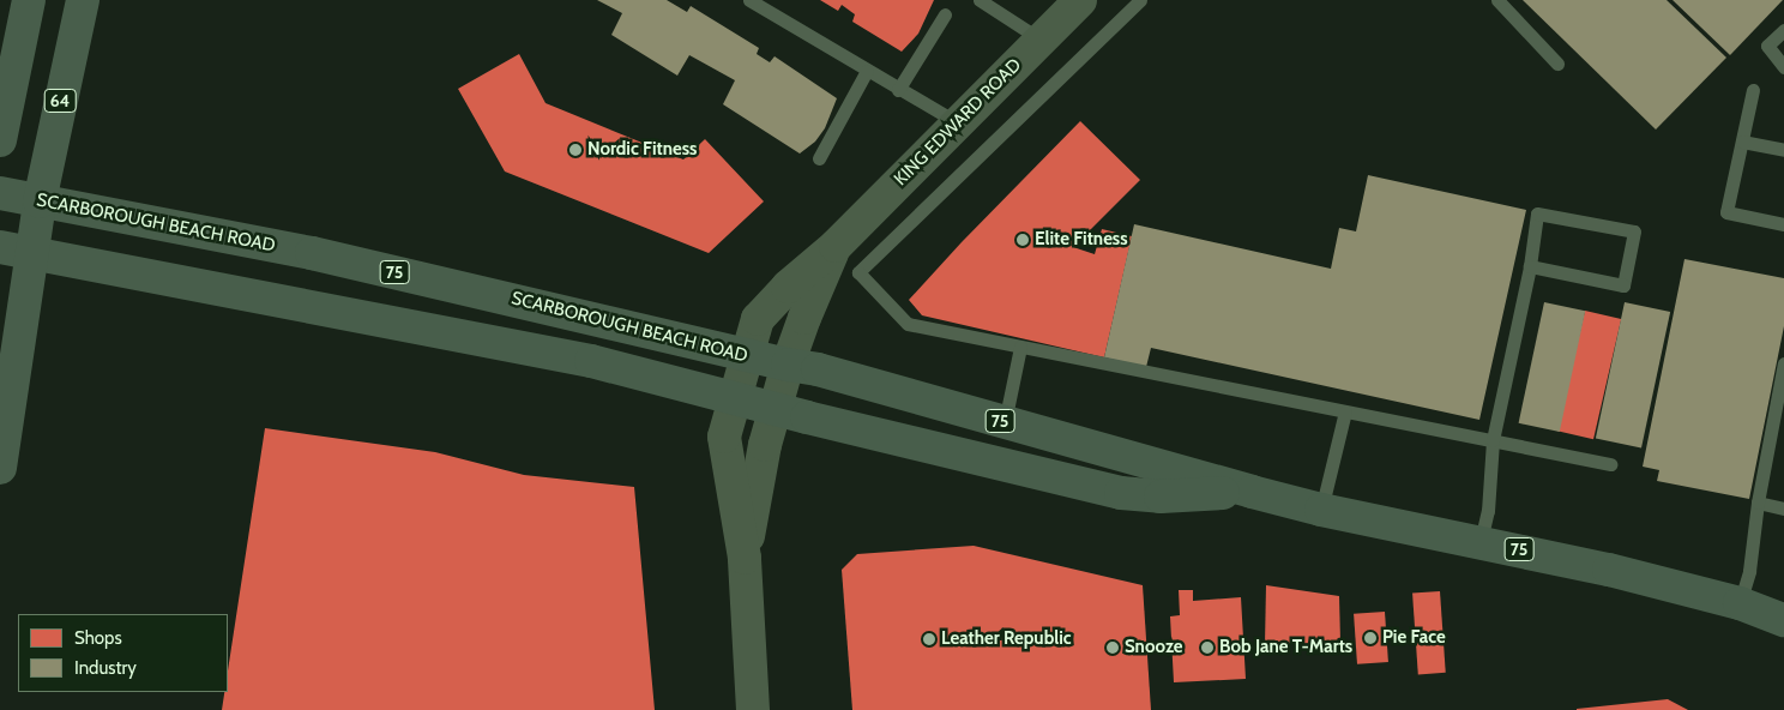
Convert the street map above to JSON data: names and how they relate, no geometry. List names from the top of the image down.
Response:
{
  "streets": {
    "main road": [
      "64",
      "KING EDWARD ROAD",
      "SCARBOROUGH BEACH ROAD",
      "75"
    ]
  },
  "crossings": [
    ["64", "SCARBOROUGH BEACH ROAD"],
    ["KING EDWARD ROAD", "SCARBOROUGH BEACH ROAD"]
  ],
  "places": [
    "Nordic Fitness",
    "Elite Fitness",
    "Pie Face",
    "Leather Republic",
    "Snooze",
    "Bob Jane T-Marts"
  ],
  "legend": ["Shops", "Industry"]
}
